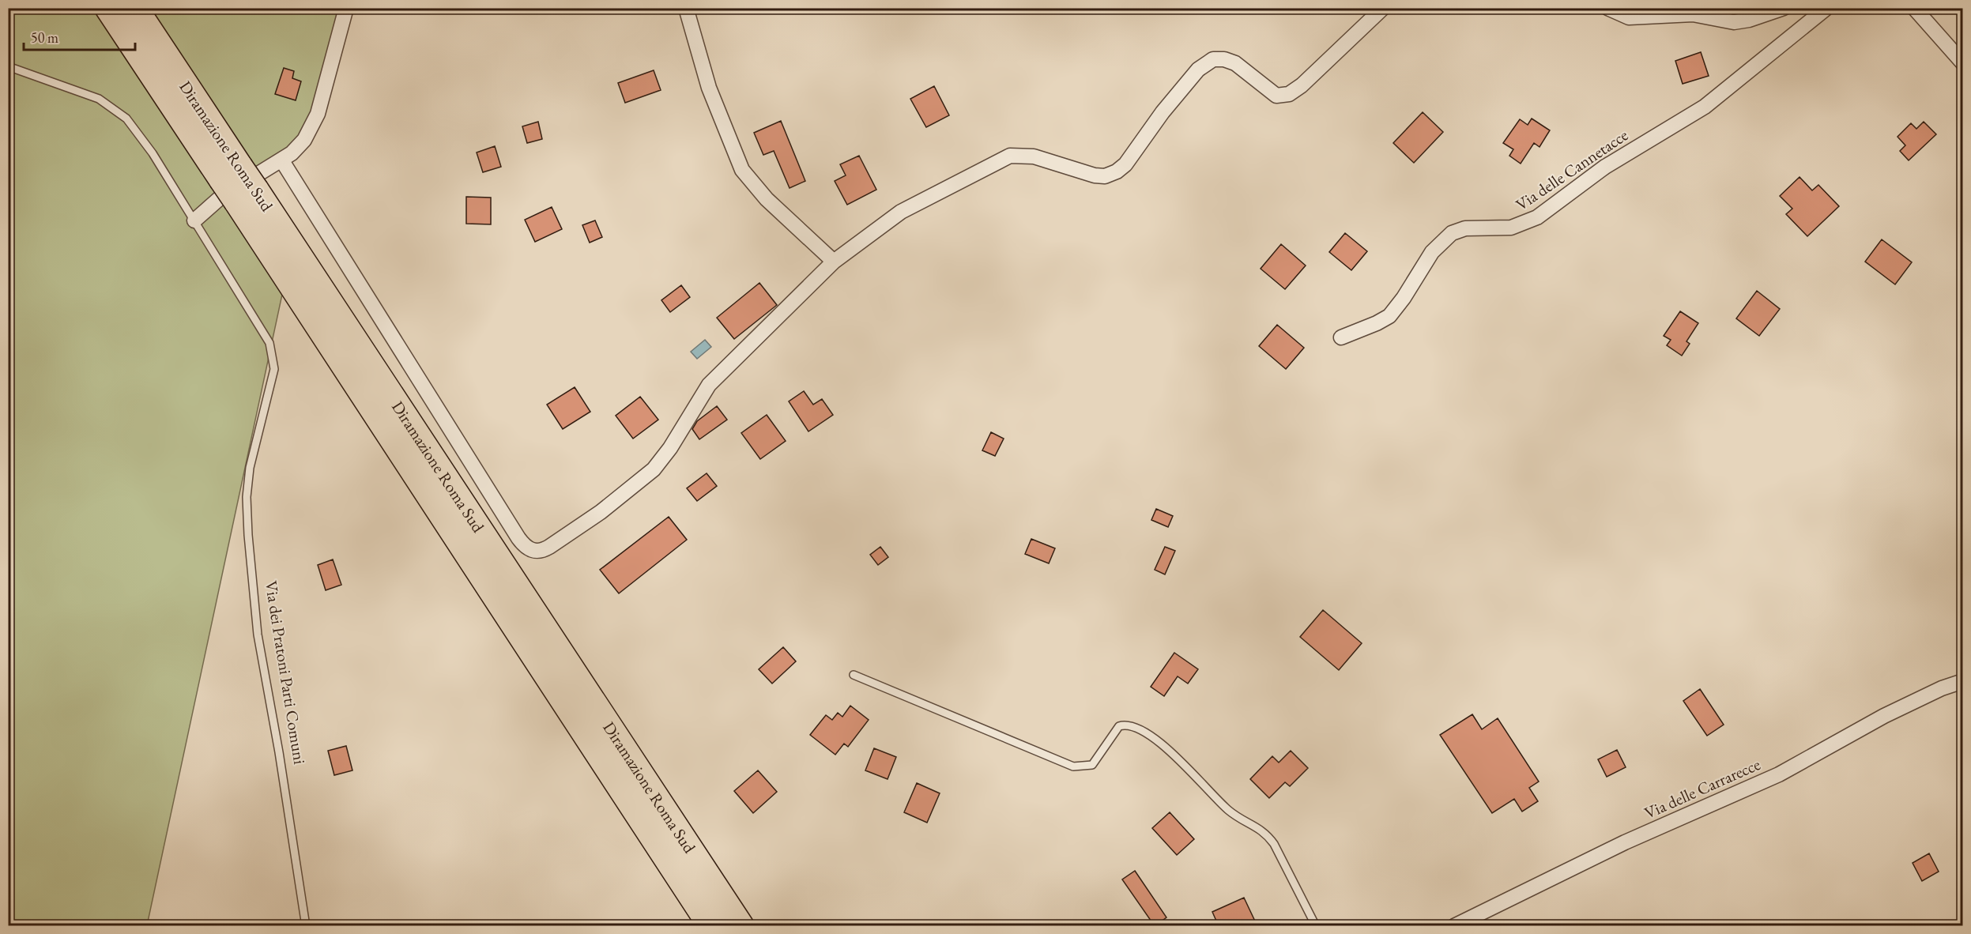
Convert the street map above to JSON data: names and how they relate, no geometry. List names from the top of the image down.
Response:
{
  "streets": {
    "highway": ["Diramazione Roma Sud"],
    "street": ["Via delle Cannetacce", "Via delle Carrarecce"],
    "lane": ["Via dei Pratoni Parti Comuni"]
  },
  "scale_bar": "50 m"
}
